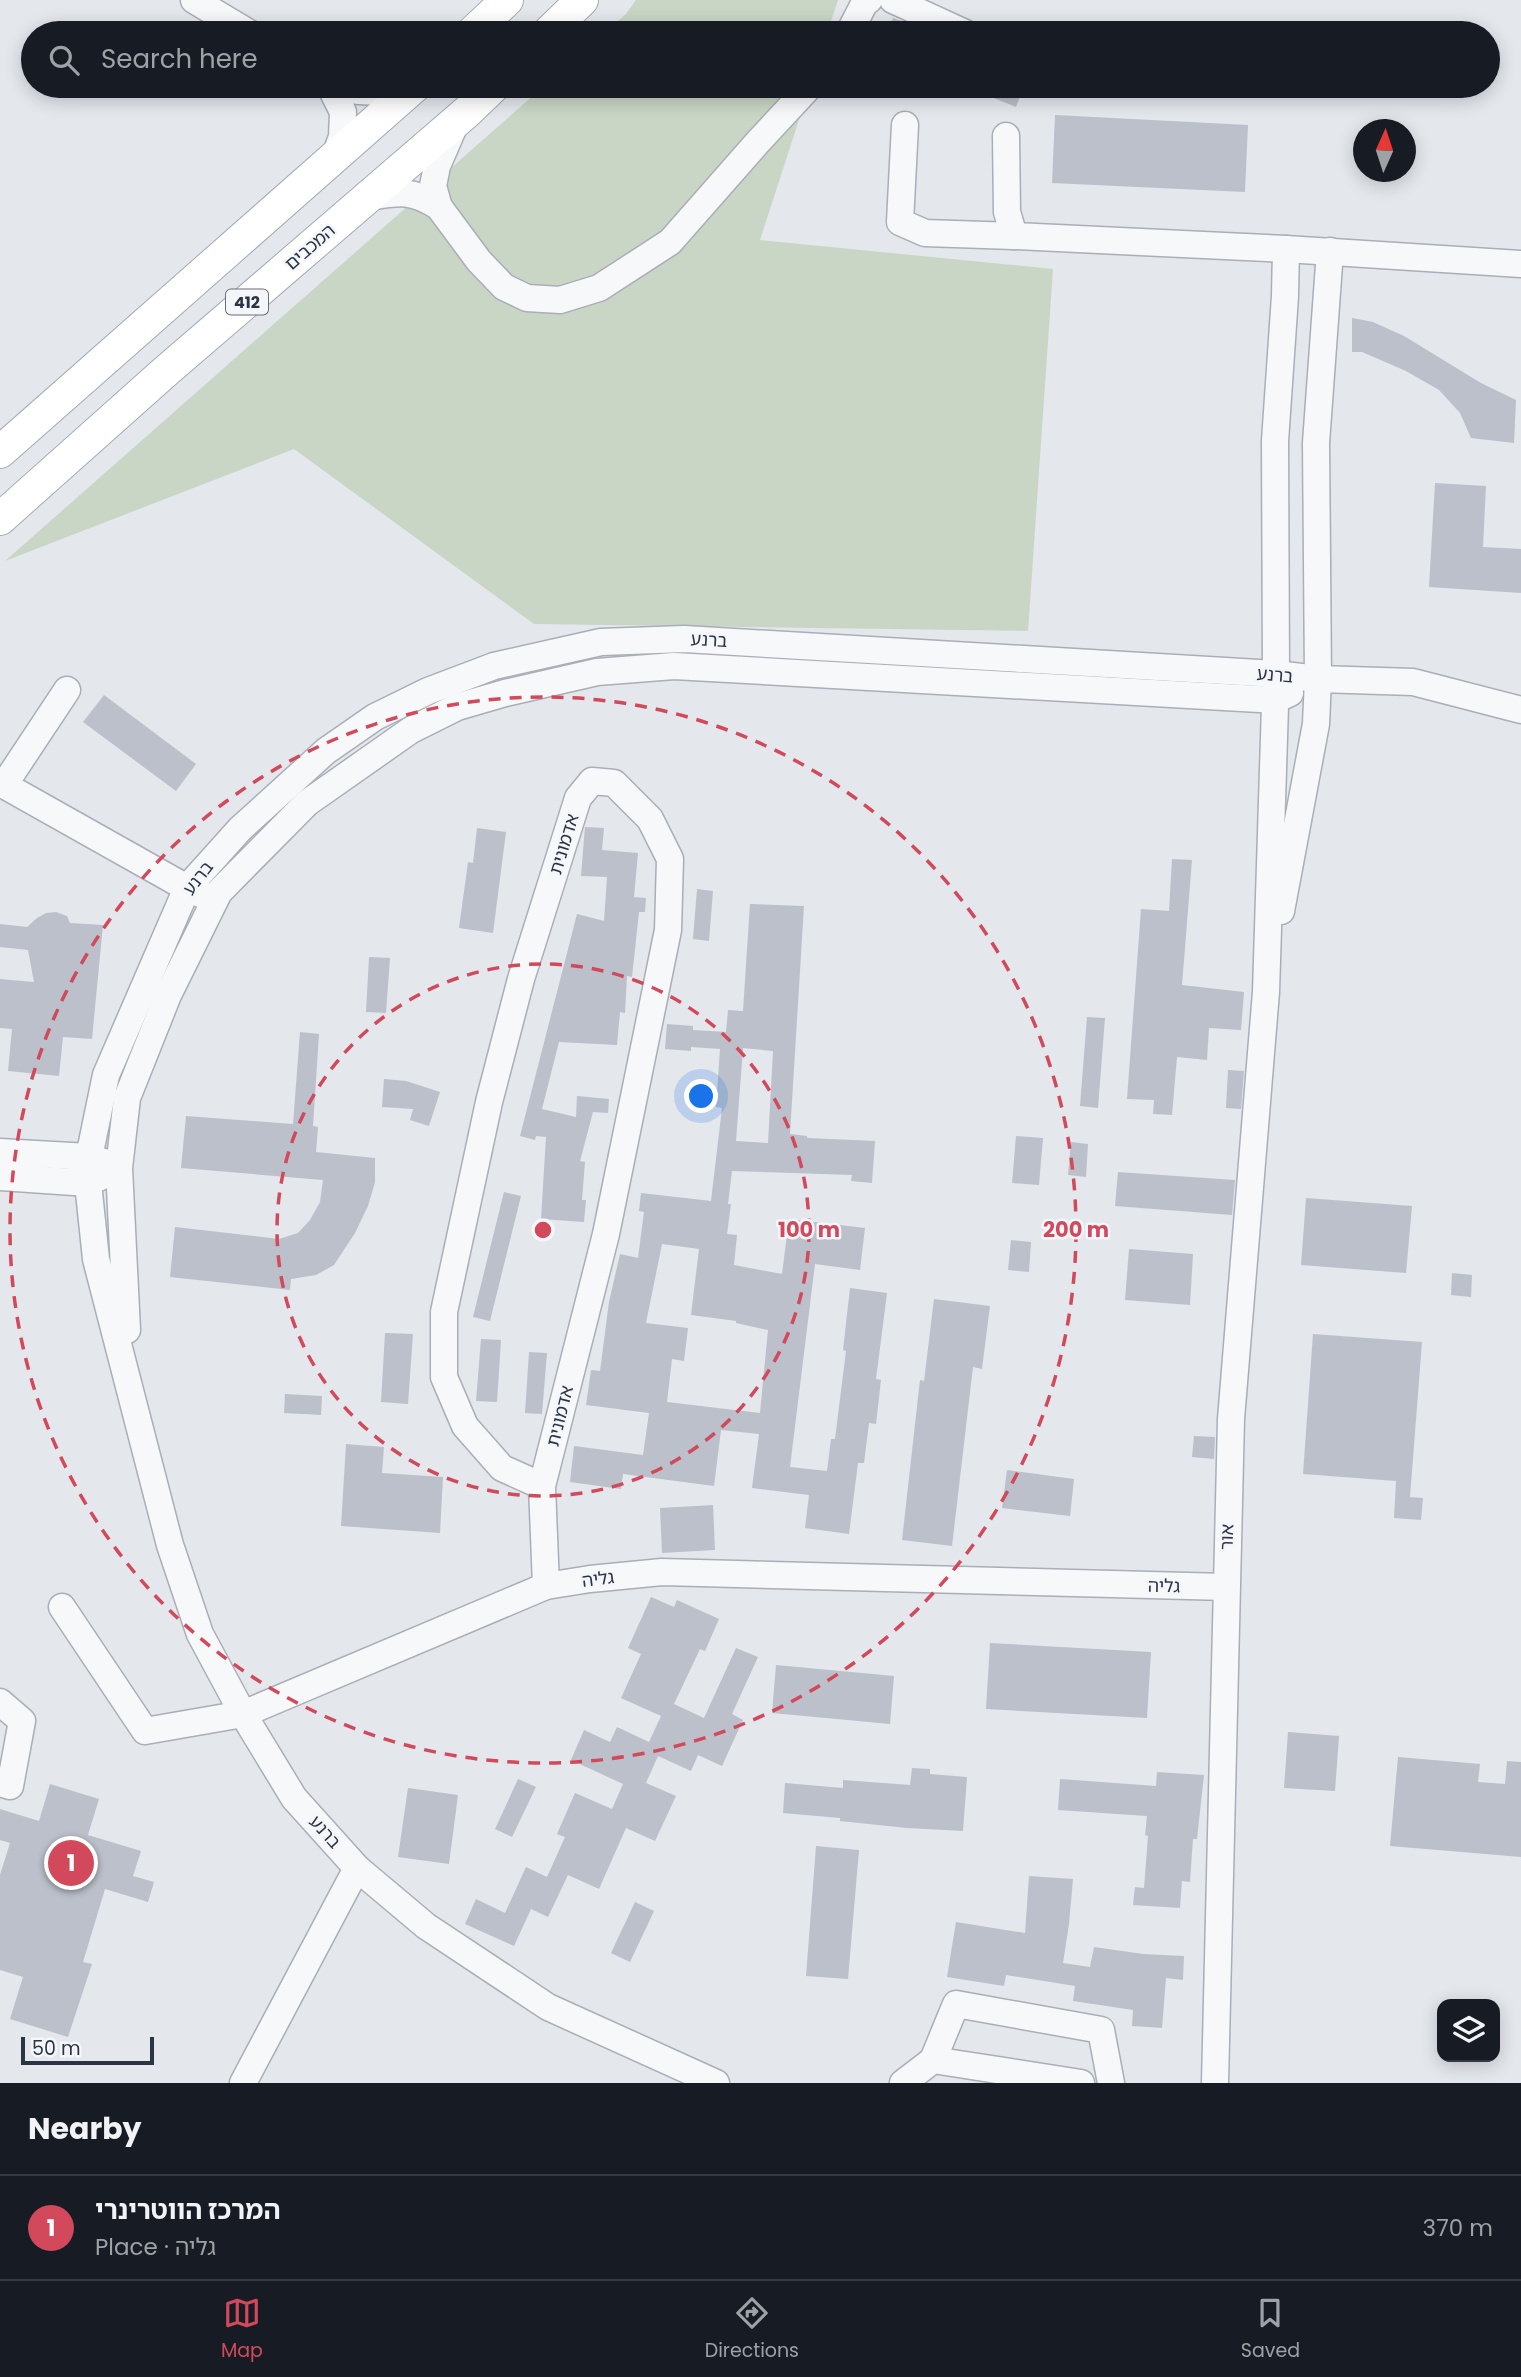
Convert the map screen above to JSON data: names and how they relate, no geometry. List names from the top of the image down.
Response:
{
  "streets": {
    "main road": ["המכבים", "412"],
    "street": [
      "ברנע",
      "אדמונית",
      "אור",
      "גליה"
    ]
  },
  "crossings": [
    ["ברנע", "גליה"],
    ["אדמונית", "גליה"],
    ["אור", "גליה"]
  ],
  "scale_bar": "50 m",
  "north": "top",
  "page": {
    "search": "Search here",
    "pins": "1",
    "scale": "50 m",
    "heading": "Nearby",
    "list": [
      {
        "mark": "1",
        "name": "המרכז הווטרינרי",
        "note": "Place · גליה",
        "value": "370 m"
      }
    ],
    "nav": ["Map", "Directions", "Saved"]
  },
  "rings": ["100 m", "200 m"]
}
